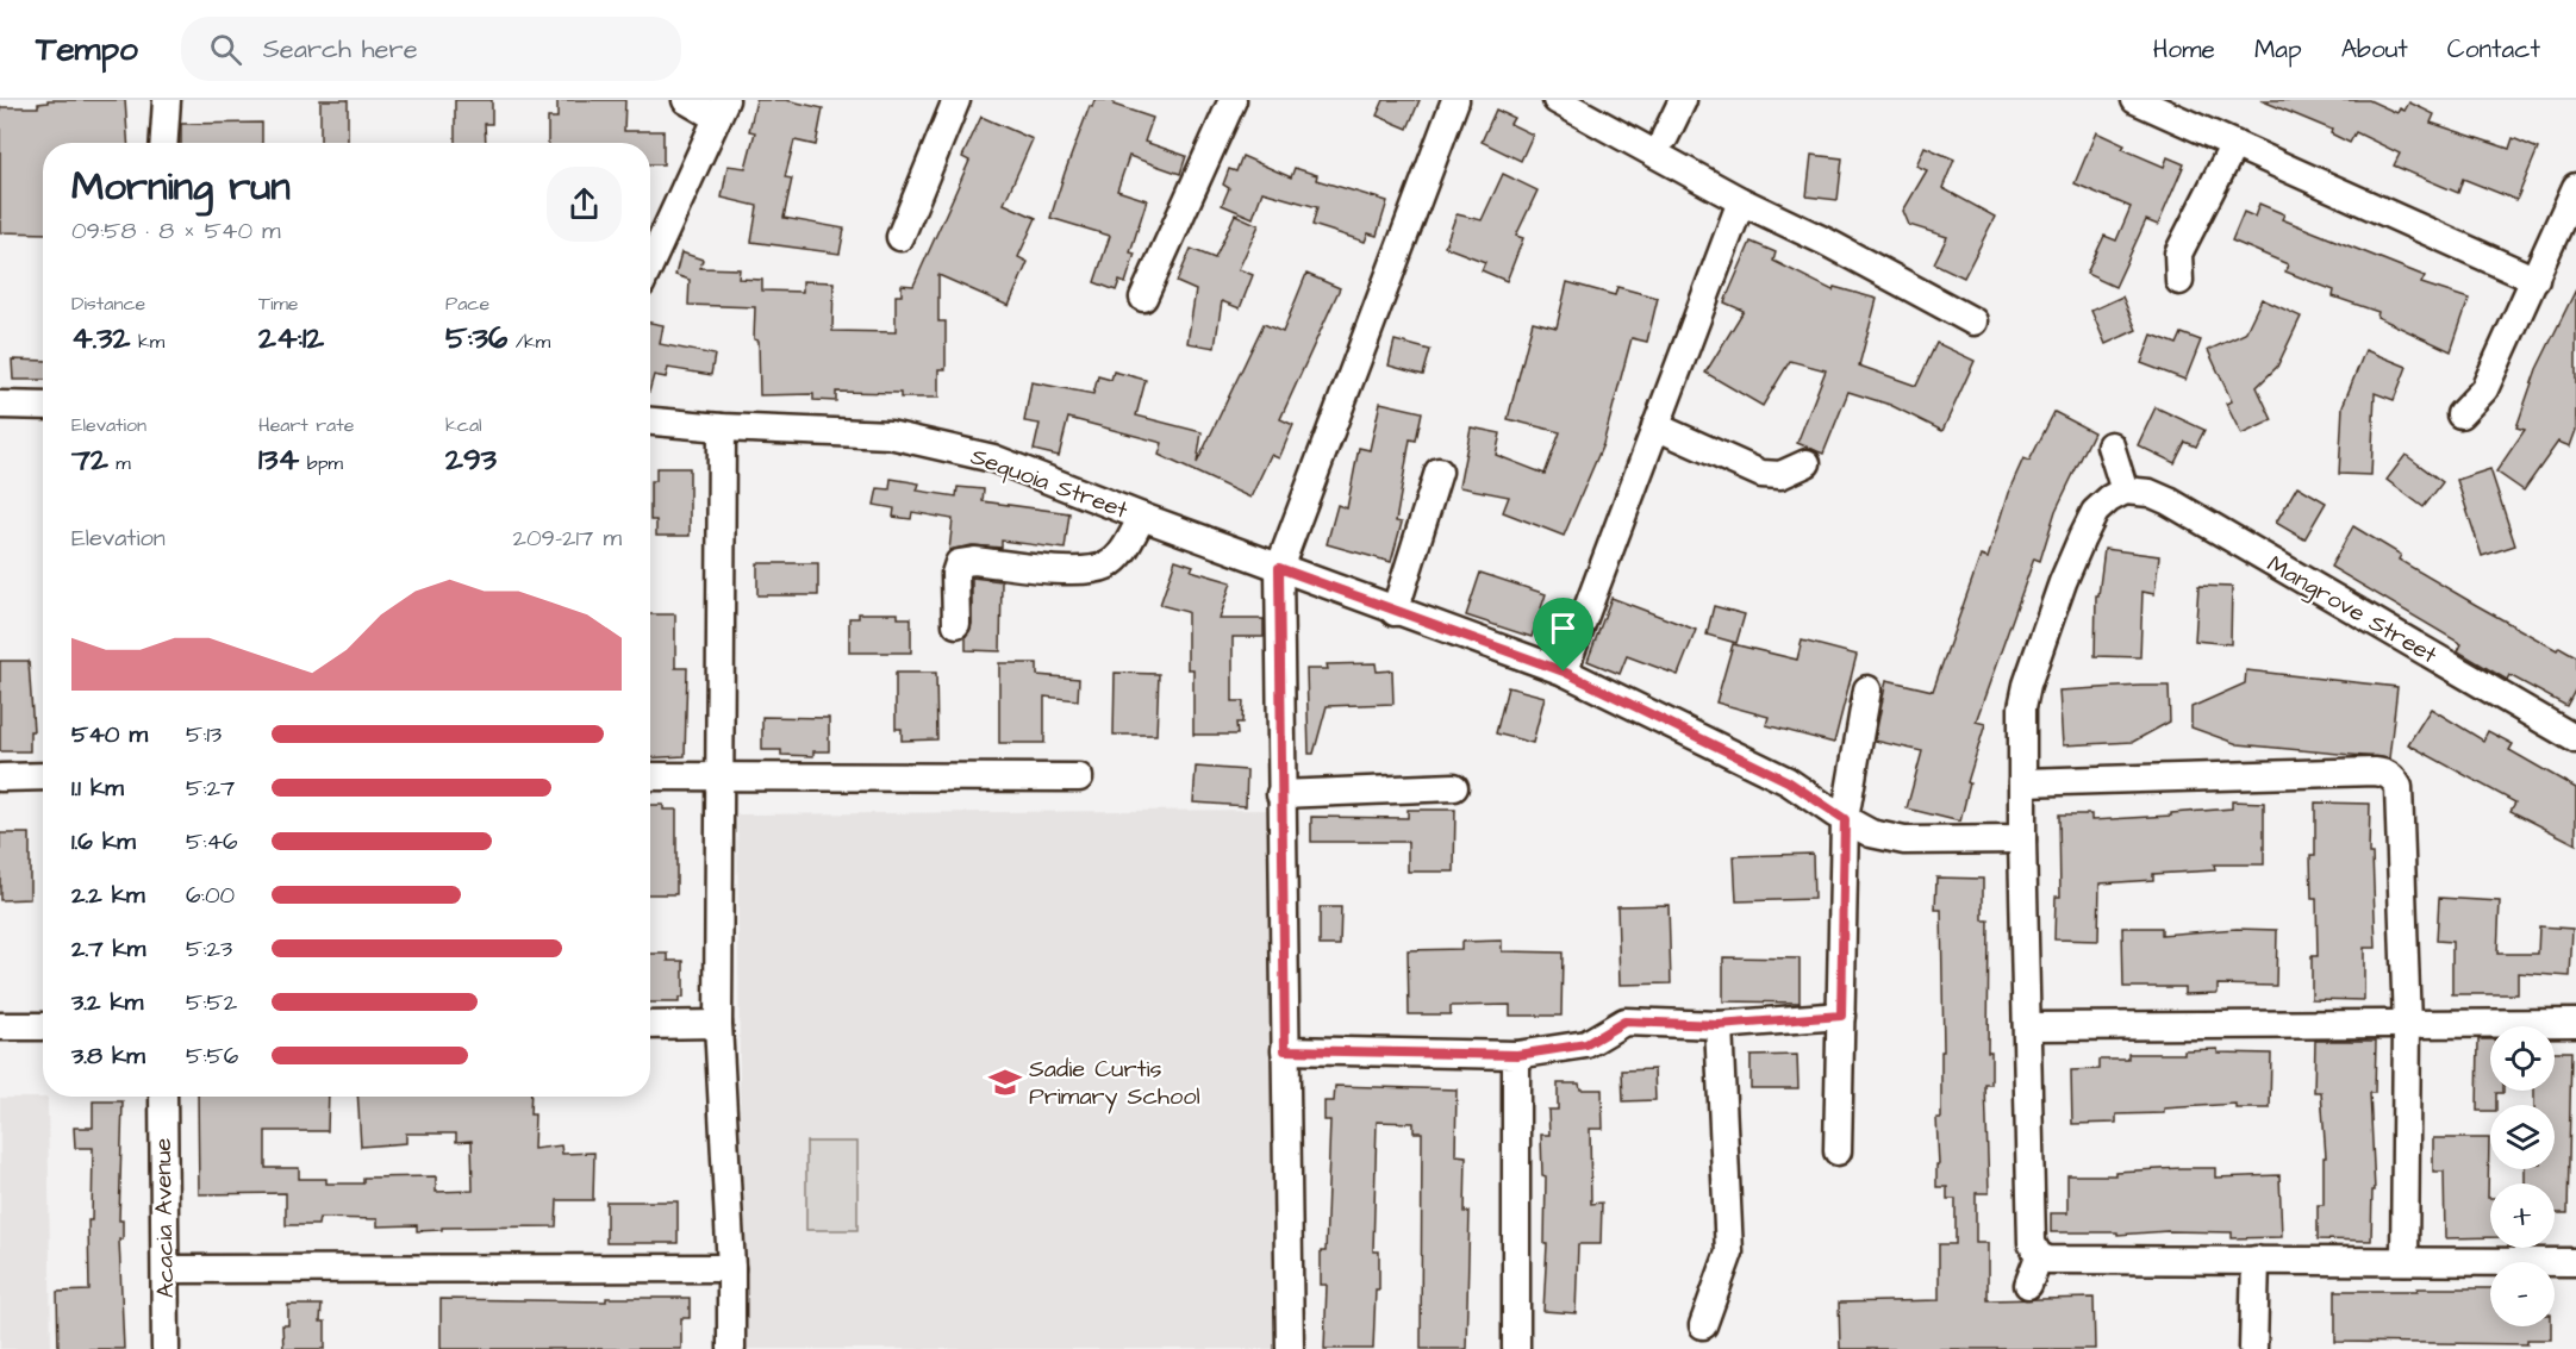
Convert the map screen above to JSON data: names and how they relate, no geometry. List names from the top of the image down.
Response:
{
  "streets": {
    "street": ["Sequoia Street", "Mangrove Street", "Acacia Avenue"]
  },
  "places": {
    "school or university": ["Sadie Curtis Primary School"]
  },
  "page": {
    "header": "Tempo",
    "search": "Search here",
    "nav": [
      "Home",
      "Map",
      "About",
      "Contact"
    ],
    "heading": ["Morning run", "09:58 · 8 × 540 m"],
    "stats": [
      ["Distance", "4.32 km"],
      ["Time", "24:12"],
      ["Pace", "5:36 /km"],
      ["Elevation", "72 m"],
      ["Heart rate", "134 bpm"],
      ["kcal", "293"]
    ],
    "chart": ["Elevation", "209–217 m"],
    "list": [
      {
        "name": "540 m",
        "note": "5:13"
      },
      {
        "name": "1.1 km",
        "note": "5:27"
      },
      {
        "name": "1.6 km",
        "note": "5:46"
      },
      {
        "name": "2.2 km",
        "note": "6:00"
      },
      {
        "name": "2.7 km",
        "note": "5:23"
      },
      {
        "name": "3.2 km",
        "note": "5:52"
      },
      {
        "name": "3.8 km",
        "note": "5:56"
      }
    ],
    "map_buttons": ["+", "−"]
  }
}
